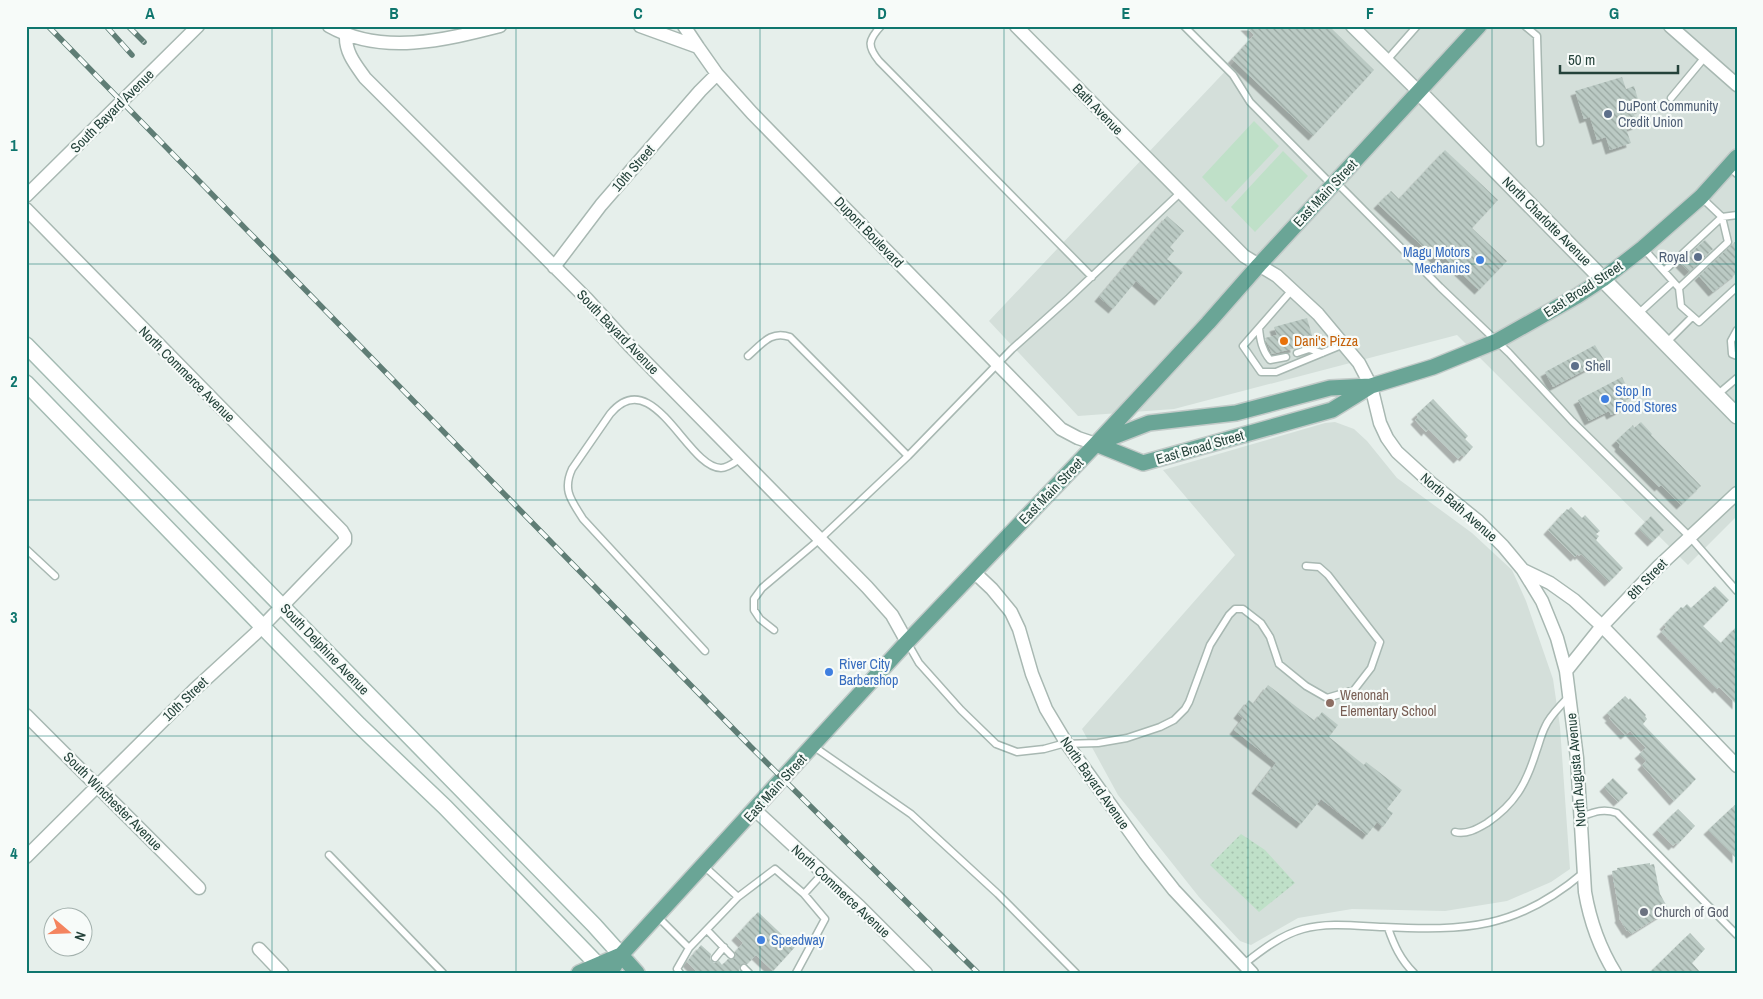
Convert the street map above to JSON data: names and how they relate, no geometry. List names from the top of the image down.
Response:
{
  "streets": {
    "main road": [
      "East Main Street",
      "North Charlotte Avenue",
      "East Broad Street",
      "South Delphine Avenue"
    ],
    "street": [
      "Bath Avenue",
      "South Bayard Avenue",
      "10th Street",
      "Dupont Boulevard",
      "North Commerce Avenue",
      "North Bath Avenue",
      "8th Street",
      "North Augusta Avenue",
      "North Bayard Avenue",
      "South Winchester Avenue"
    ]
  },
  "crossings": [
    ["Bath Avenue", "East Main Street"],
    ["Bath Avenue", "North Bath Avenue"],
    ["South Bayard Avenue", "10th Street"],
    ["South Bayard Avenue", "East Main Street"],
    ["10th Street", "Dupont Boulevard"],
    ["10th Street", "North Commerce Avenue"],
    ["10th Street", "South Delphine Avenue"],
    ["10th Street", "South Winchester Avenue"],
    ["East Main Street", "North Charlotte Avenue"],
    ["East Main Street", "Dupont Boulevard"],
    ["East Main Street", "East Broad Street"],
    ["East Main Street", "North Commerce Avenue"],
    ["East Main Street", "North Bath Avenue"],
    ["East Main Street", "South Delphine Avenue"],
    ["East Main Street", "North Bayard Avenue"],
    ["North Charlotte Avenue", "East Broad Street"],
    ["Dupont Boulevard", "East Broad Street"],
    ["East Broad Street", "North Bath Avenue"],
    ["North Bath Avenue", "8th Street"],
    ["North Bath Avenue", "North Augusta Avenue"],
    ["8th Street", "North Augusta Avenue"]
  ],
  "places": [
    "DuPont Community Credit Union",
    "Royal",
    "Magu Motors Mechanics",
    "Dani's Pizza",
    "Shell",
    "Stop In Food Stores",
    "River City Barbershop",
    "Wenonah Elementary School",
    "Church of God",
    "Speedway"
  ],
  "scale_bar": "50 m",
  "north": "right",
  "grid": {
    "columns": [
      "A",
      "B",
      "C",
      "D",
      "E",
      "F",
      "G"
    ],
    "rows": [
      "1",
      "2",
      "3",
      "4"
    ]
  }
}
